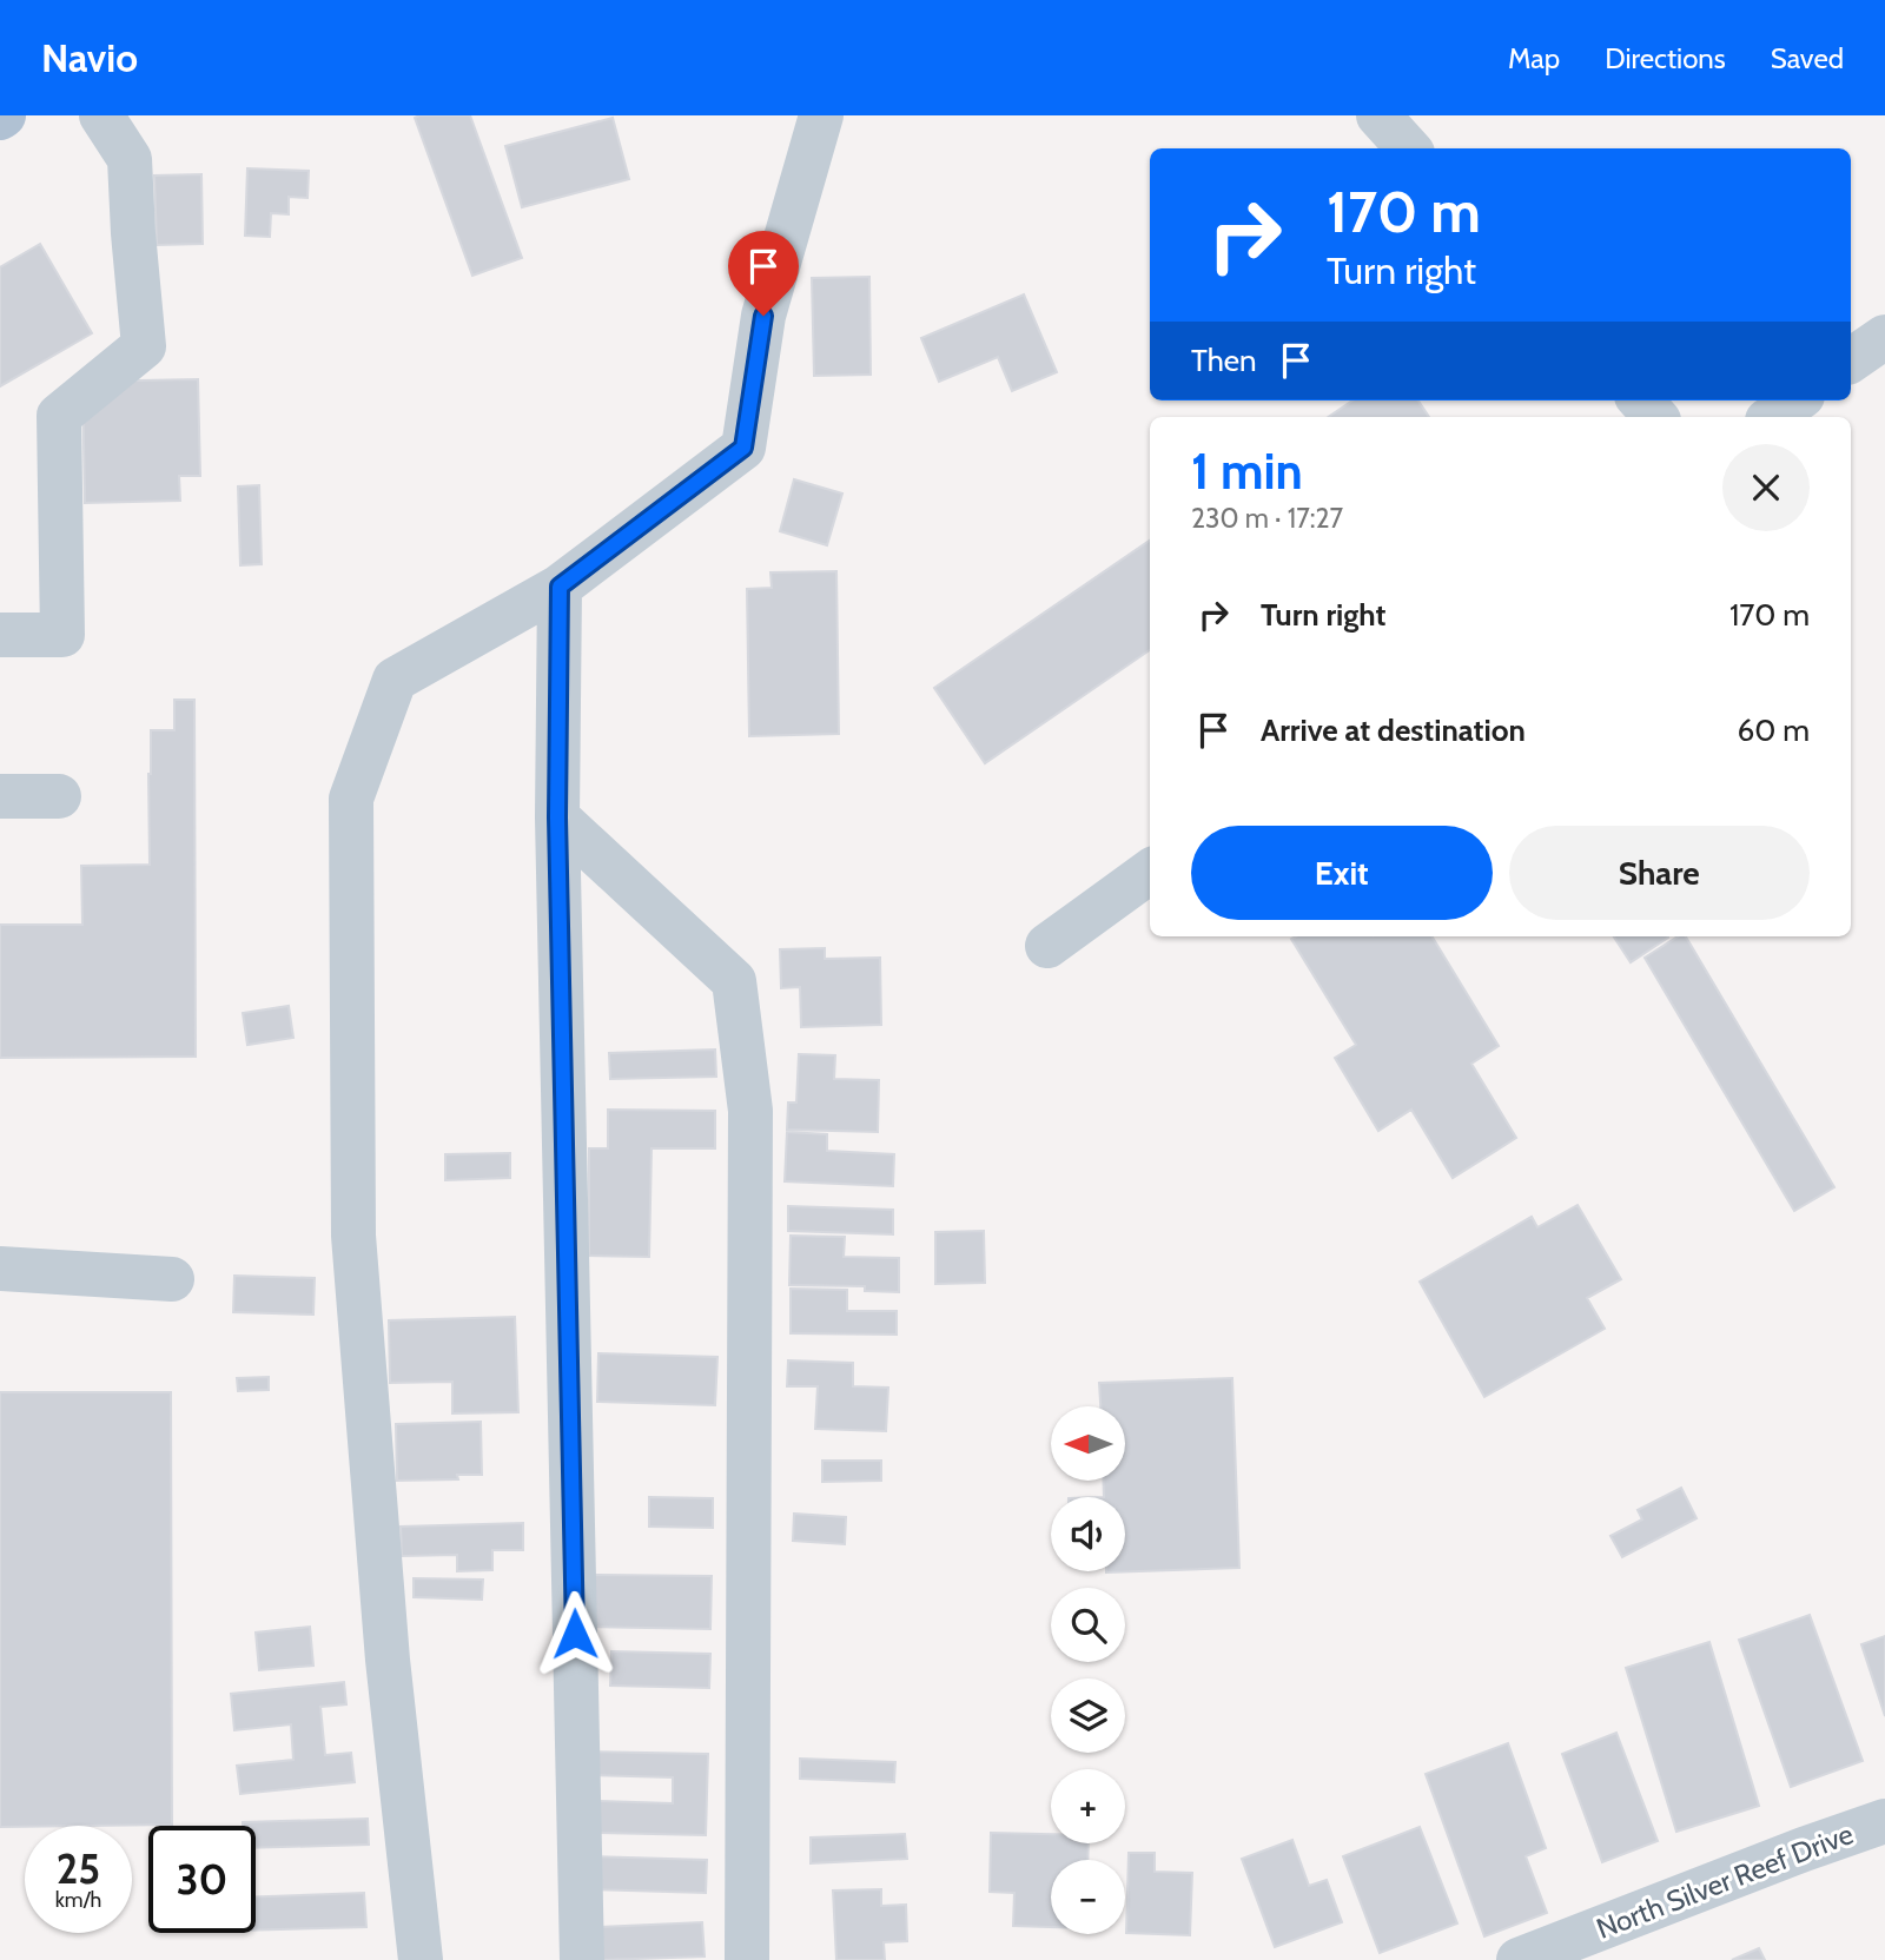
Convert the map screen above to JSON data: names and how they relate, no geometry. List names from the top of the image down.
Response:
{
  "streets": {
    "street": ["North Silver Reef Drive"]
  },
  "north": "left",
  "page": {
    "header": "Navio",
    "nav": ["Map", "Directions", "Saved"],
    "turn": ["170 m", "Turn right"],
    "then": "Then",
    "heading": ["1 min", "230 m · 17:27"],
    "list": [
      {
        "name": "Turn right",
        "value": "170 m"
      },
      {
        "name": "Arrive at destination",
        "value": "60 m"
      }
    ],
    "buttons": ["Exit", "Share"],
    "map_buttons": ["+", "−"],
    "speed": "25 km/h",
    "limit": "30"
  }
}
